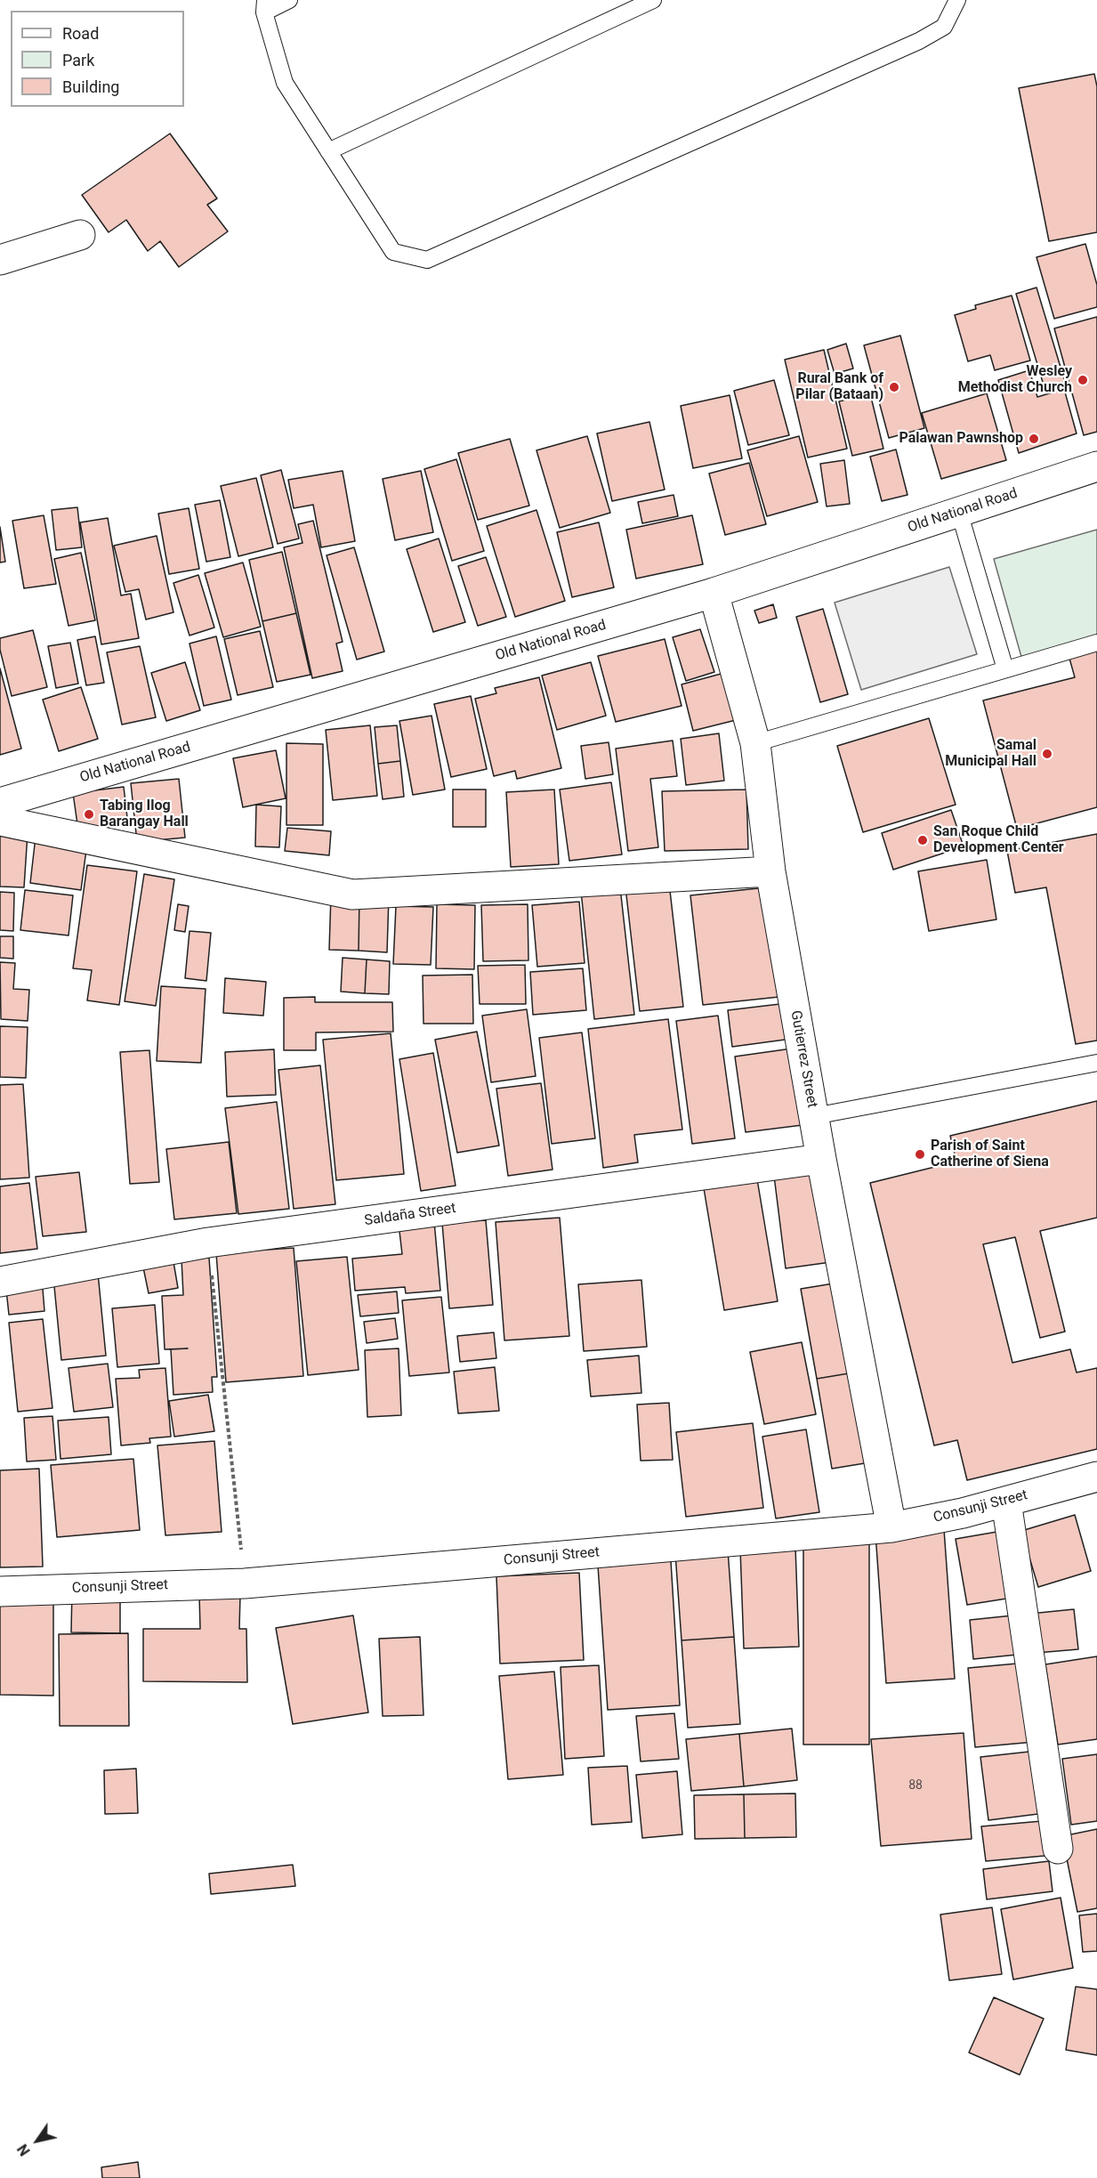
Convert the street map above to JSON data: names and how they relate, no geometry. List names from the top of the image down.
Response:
{
  "streets": {
    "street": [
      "Old National Road",
      "Gutierrez Street",
      "Saldaña Street",
      "Consunji Street"
    ]
  },
  "crossings": [
    ["Old National Road", "Gutierrez Street"],
    ["Gutierrez Street", "Saldaña Street"],
    ["Gutierrez Street", "Consunji Street"]
  ],
  "places": [
    "Wesley Methodist Church",
    "Rural Bank of Pilar (Bataan)",
    "Palawan Pawnshop",
    "Samal Municipal Hall",
    "Tabing Ilog Barangay Hall",
    "San Roque Child Development Center",
    "Parish of Saint Catherine of Siena"
  ],
  "house_numbers": ["88"],
  "legend": ["Road", "Park", "Building"],
  "north": "bottom left"
}
